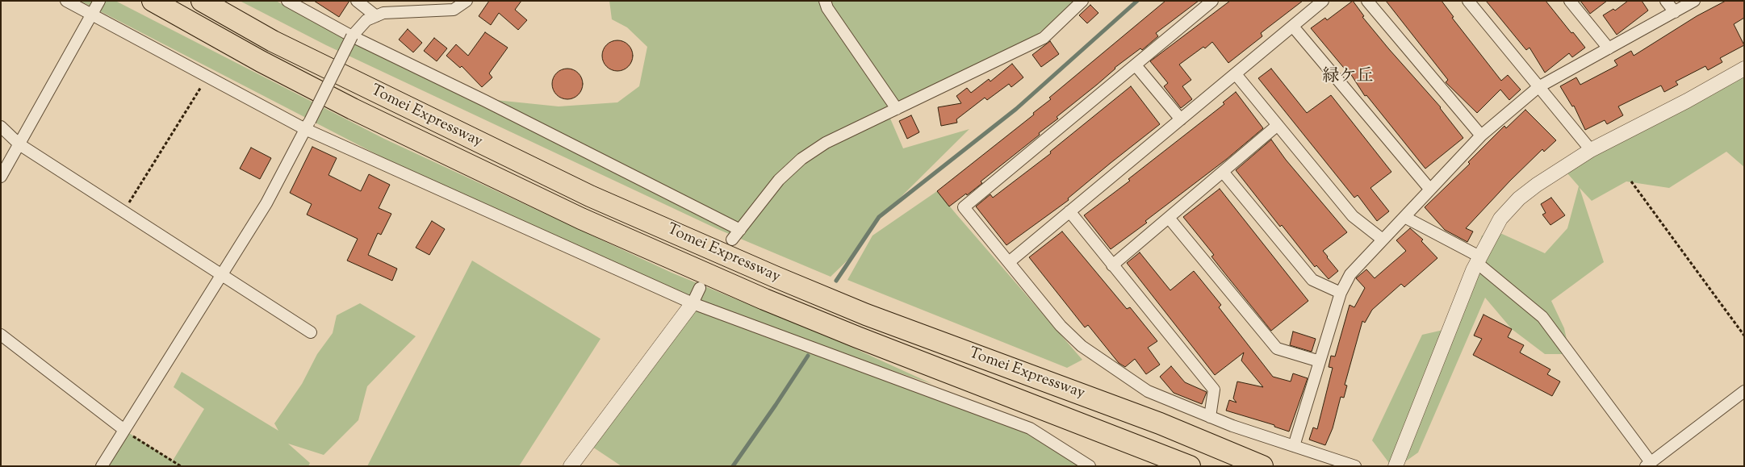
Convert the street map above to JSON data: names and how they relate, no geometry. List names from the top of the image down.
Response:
{
  "streets": {
    "highway": ["Tomei Expressway"]
  },
  "districts": ["緑ケ丘"]
}
